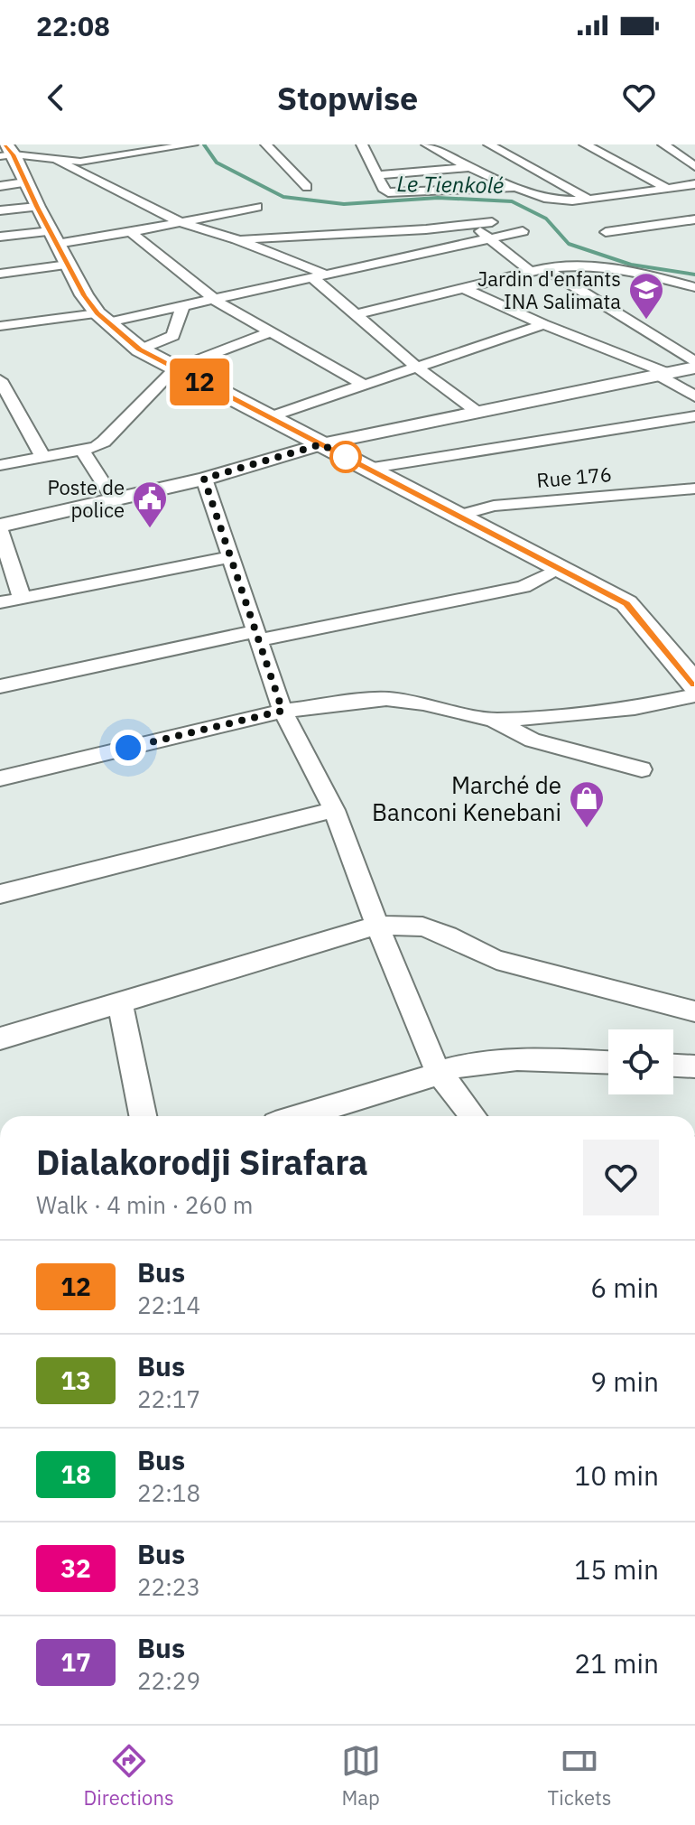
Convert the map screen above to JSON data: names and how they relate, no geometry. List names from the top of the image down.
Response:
{
  "streets": {
    "street": ["Rue 176"]
  },
  "water": ["Le Tienkolé"],
  "places": {
    "school or university": ["Jardin d'enfants INA Salimata"],
    "public building": ["Poste de police"],
    "shop": ["Marché de Banconi Kenebani"]
  },
  "lines": ["bus line 12"],
  "page": {
    "status": "22:08",
    "header": "Stopwise",
    "on_map": "12",
    "heading": ["Dialakorodji Sirafara", "Walk · 4 min · 260 m"],
    "list": [
      {
        "mark": "12",
        "name": "Bus",
        "note": "22:14",
        "value": "6 min"
      },
      {
        "mark": "13",
        "name": "Bus",
        "note": "22:17",
        "value": "9 min"
      },
      {
        "mark": "18",
        "name": "Bus",
        "note": "22:18",
        "value": "10 min"
      },
      {
        "mark": "32",
        "name": "Bus",
        "note": "22:23",
        "value": "15 min"
      },
      {
        "mark": "17",
        "name": "Bus",
        "note": "22:29",
        "value": "21 min"
      }
    ],
    "tabs": ["Directions", "Map", "Tickets"]
  }
}
